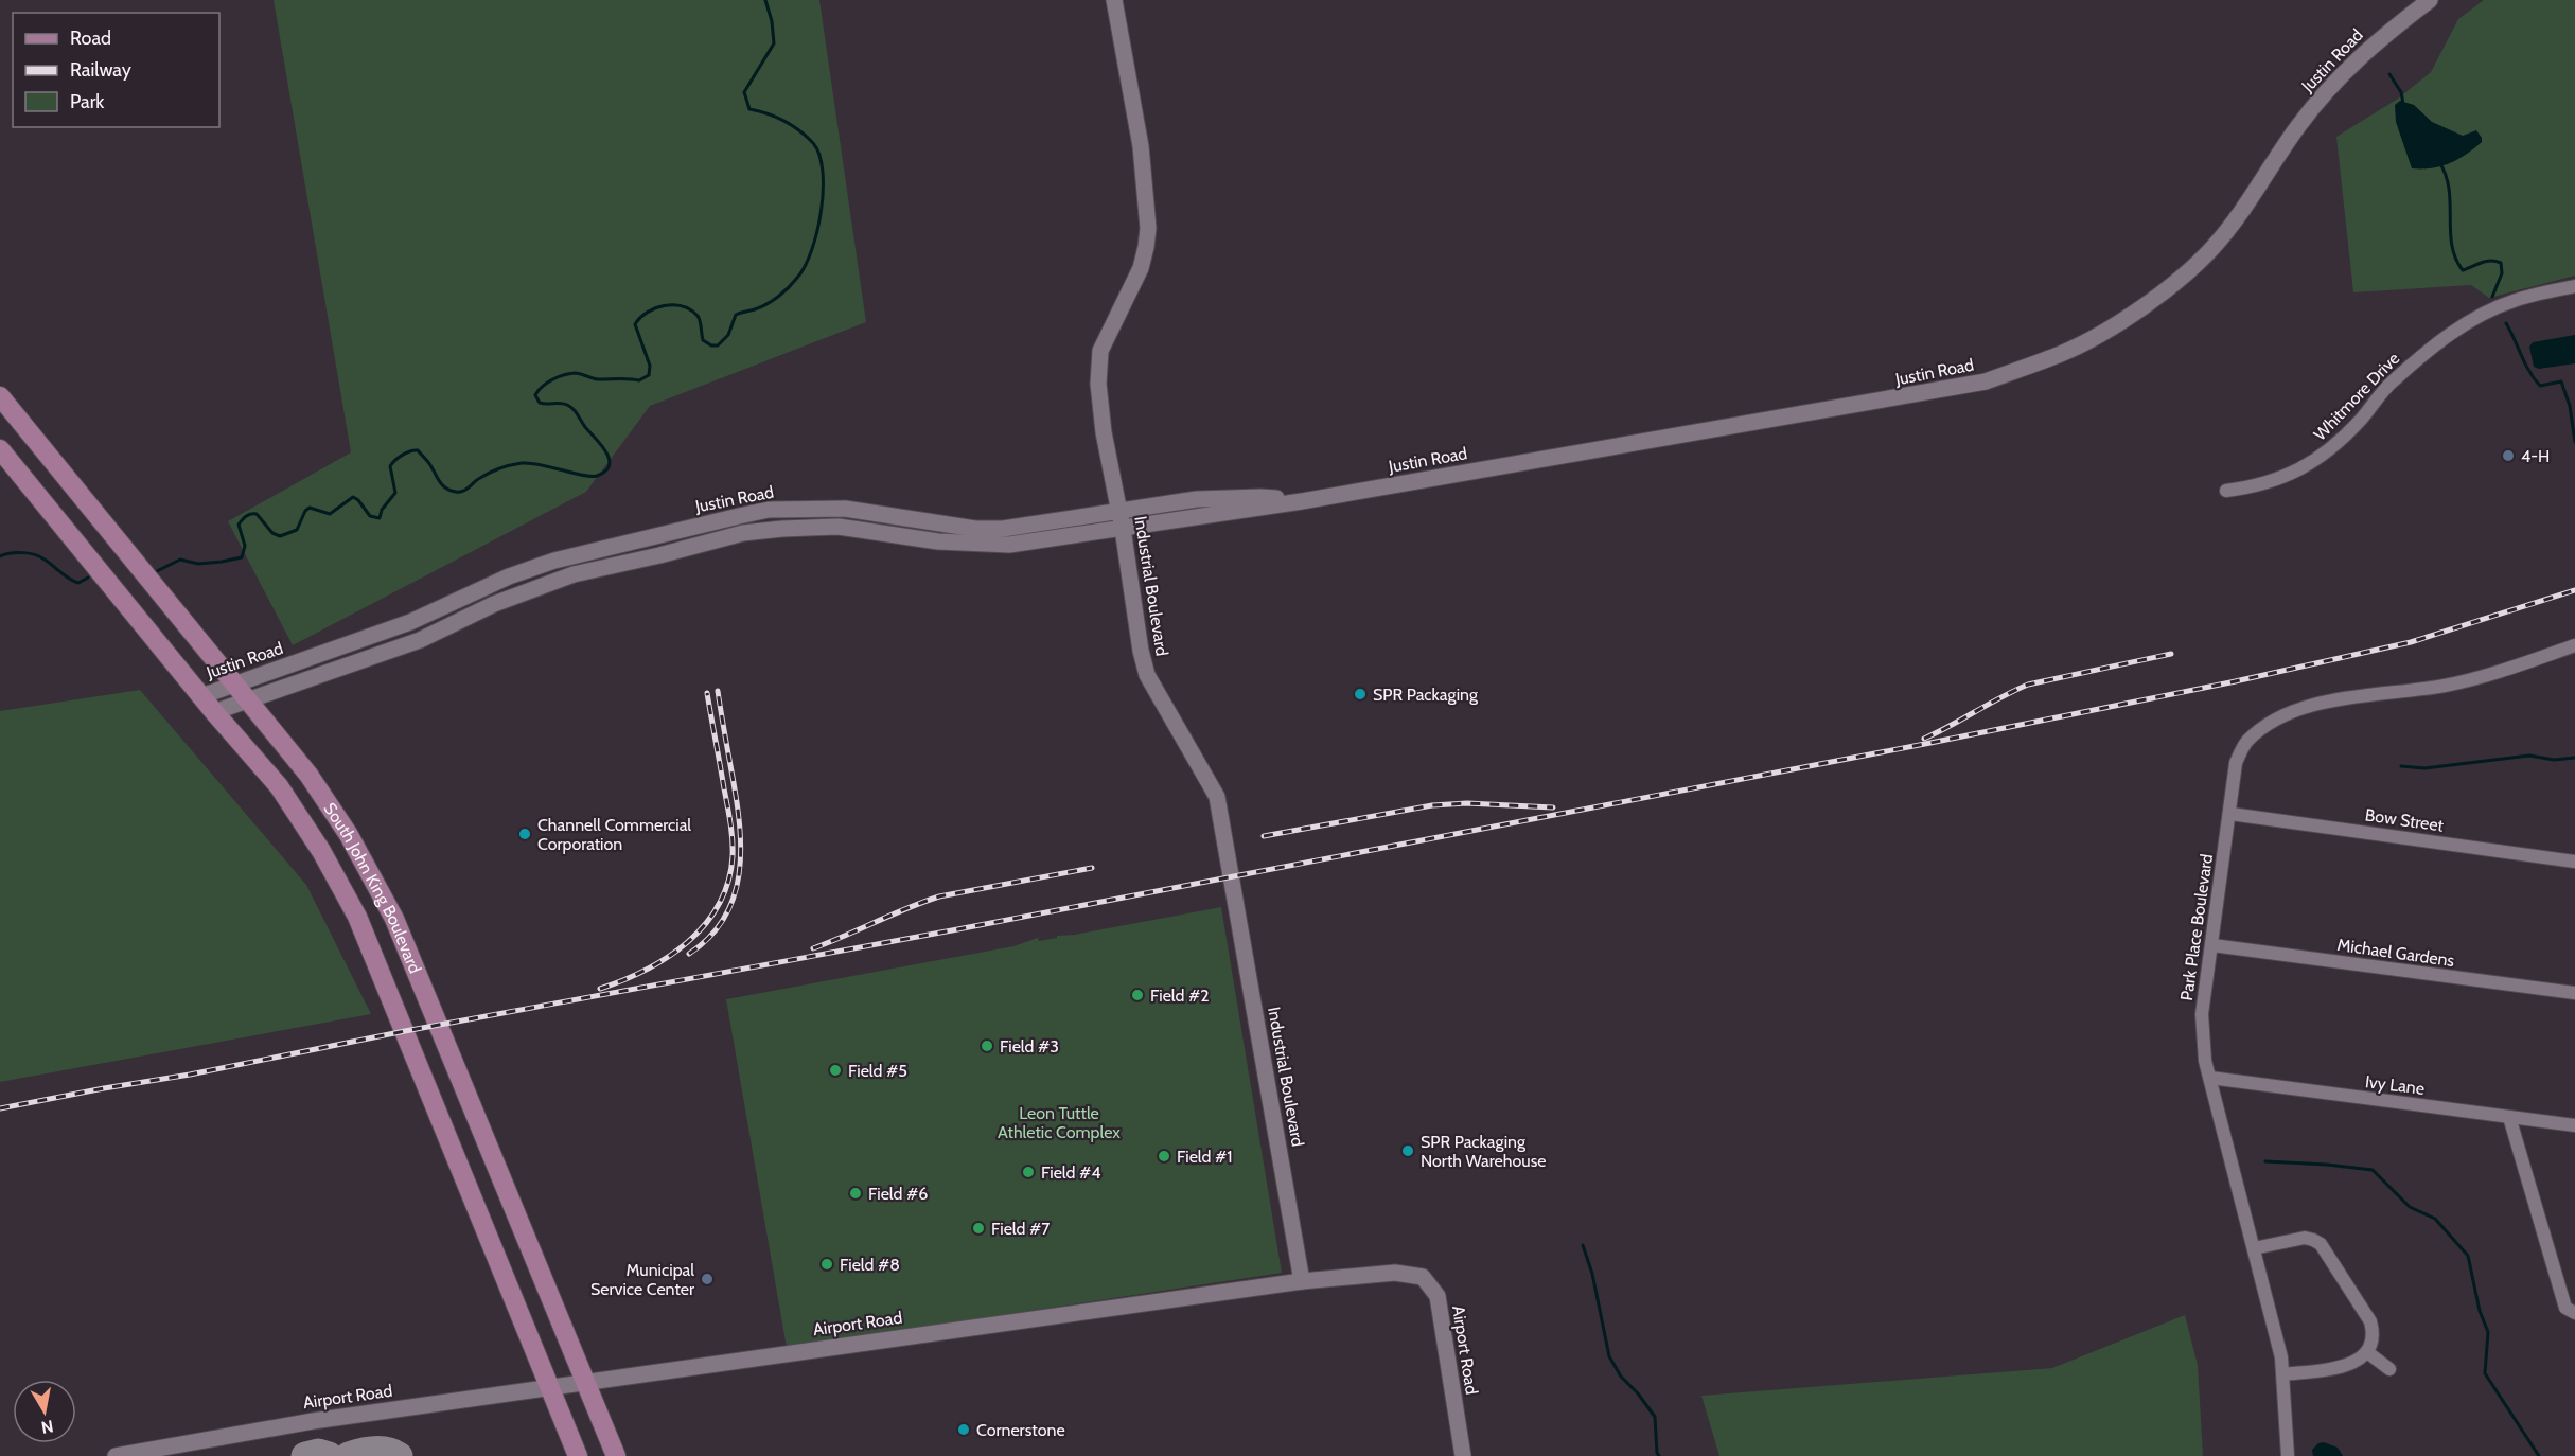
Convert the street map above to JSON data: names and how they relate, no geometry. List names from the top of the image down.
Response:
{
  "streets": {
    "main road": ["South John King Boulevard"],
    "street": [
      "Justin Road",
      "Whitmore Drive",
      "Industrial Boulevard",
      "Bow Street",
      "Park Place Boulevard",
      "Michael Gardens",
      "Ivy Lane",
      "Airport Road"
    ]
  },
  "crossings": [
    ["Justin Road", "Industrial Boulevard"],
    ["Justin Road", "South John King Boulevard"],
    ["Industrial Boulevard", "Airport Road"],
    ["Bow Street", "Park Place Boulevard"],
    ["South John King Boulevard", "Airport Road"],
    ["Park Place Boulevard", "Michael Gardens"],
    ["Park Place Boulevard", "Ivy Lane"]
  ],
  "parks": ["Leon Tuttle Athletic Complex"],
  "places": [
    "4-H",
    "SPR Packaging",
    "Channell Commercial Corporation",
    "Field #2",
    "Field #3",
    "Field #5",
    "SPR Packaging North Warehouse",
    "Field #1",
    "Field #4",
    "Field #6",
    "Field #7",
    "Field #8",
    "Municipal Service Center",
    "Cornerstone"
  ],
  "legend": ["Road", "Railway", "Park"],
  "north": "bottom"
}
